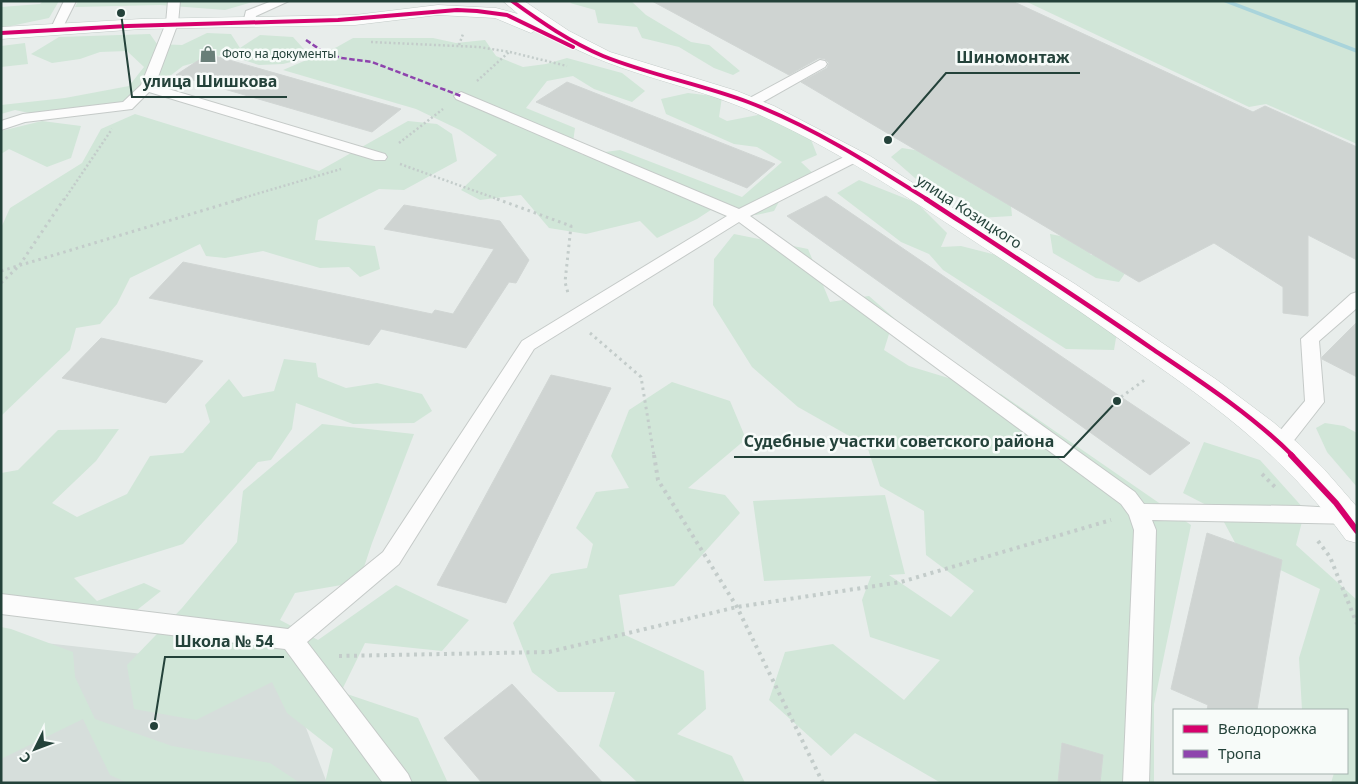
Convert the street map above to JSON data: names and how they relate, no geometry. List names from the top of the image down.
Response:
{
  "streets": {
    "street": ["улица Козицкого"]
  },
  "places": {
    "other": [
      "улица Шишкова",
      "Шиномонтаж",
      "Судебные участки советского района",
      "Школа № 54"
    ],
    "shop": ["Фото на документы"]
  },
  "legend": ["Велодорожка", "Тропа"],
  "north": "bottom left"
}
